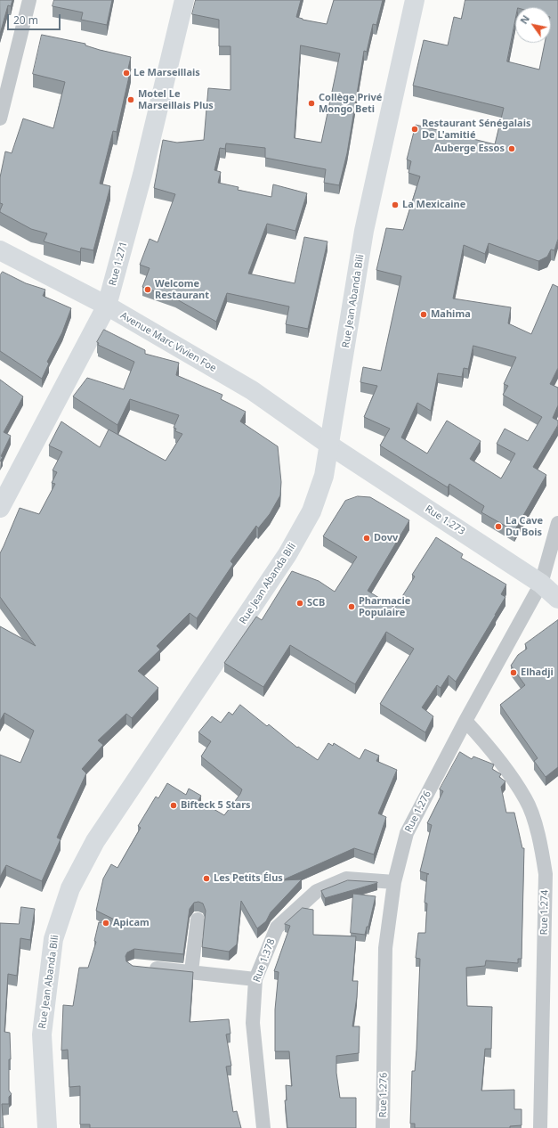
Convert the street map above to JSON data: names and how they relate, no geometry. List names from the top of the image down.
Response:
{
  "streets": {
    "main road": [
      "Rue 1.271",
      "Rue Jean Abanda Bili",
      "Avenue Marc Vivien Foe",
      "Rue 1.273"
    ],
    "street": ["Rue 1.276", "Rue 1.274", "Rue 1.378"]
  },
  "crossings": [
    ["Rue 1.271", "Avenue Marc Vivien Foe"],
    ["Rue Jean Abanda Bili", "Avenue Marc Vivien Foe"],
    ["Rue Jean Abanda Bili", "Rue 1.273"],
    ["Avenue Marc Vivien Foe", "Rue 1.273"],
    ["Rue 1.273", "Rue 1.276"],
    ["Rue 1.276", "Rue 1.274"],
    ["Rue 1.276", "Rue 1.378"]
  ],
  "places": [
    "Le Marseillais",
    "Motel Le Marseillais Plus",
    "Collège Privé Mongo Beti",
    "Restaurant Sénégalais De L'amitié",
    "Auberge Essos",
    "La Mexicaine",
    "Welcome Restaurant",
    "Mahima",
    "La Cave Du Bois",
    "Dovv",
    "SCB",
    "Pharmacie Populaire",
    "Elhadji",
    "Bifteck 5 Stars",
    "Les Petits Élus",
    "Apicam"
  ],
  "scale_bar": "20 m",
  "north": "top left"
}
